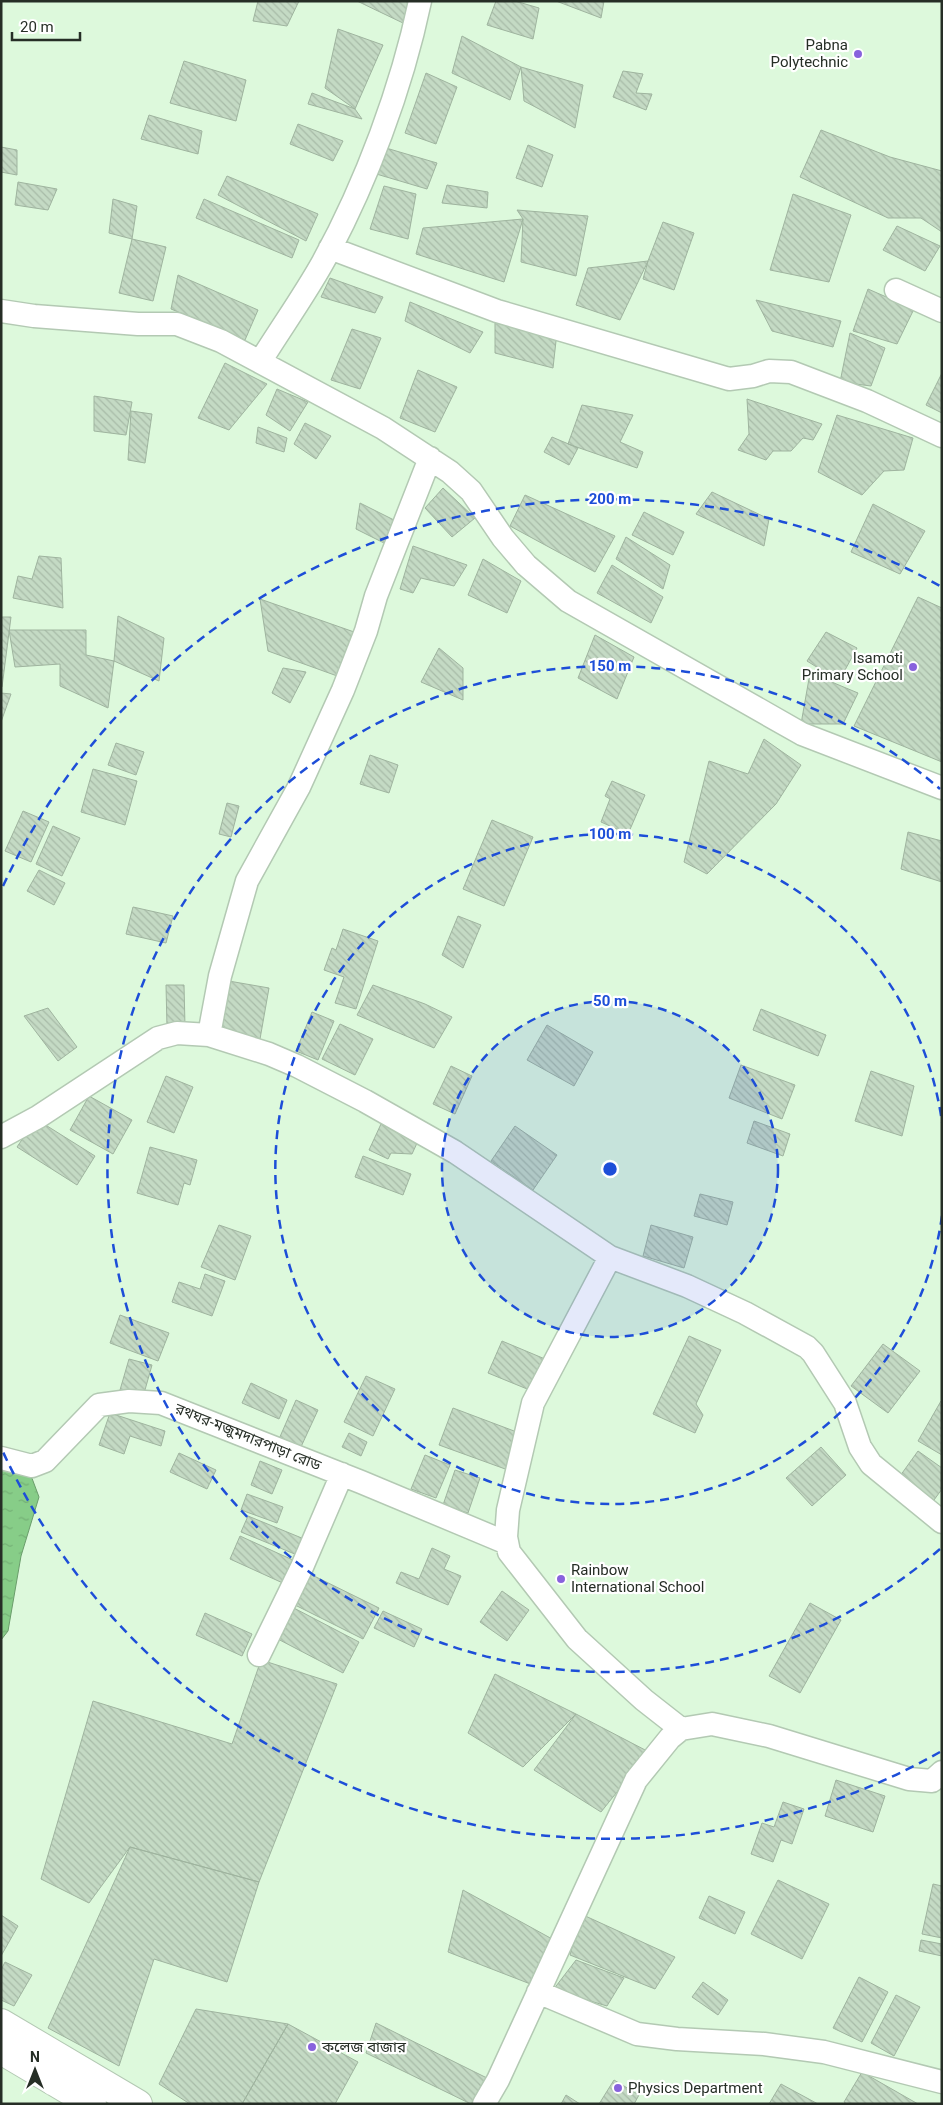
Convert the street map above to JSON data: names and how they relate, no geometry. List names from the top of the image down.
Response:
{
  "streets": {
    "street": ["রথঘর-মজুমদারপাড়া রোড"]
  },
  "places": [
    "Pabna Polytechnic",
    "Isamoti Primary School",
    "Rainbow International School",
    "কলেজ বাজার",
    "Physics Department"
  ],
  "scale_bar": "20 m",
  "north": "top",
  "rings": [
    "200 m",
    "150 m",
    "100 m",
    "50 m"
  ]
}
